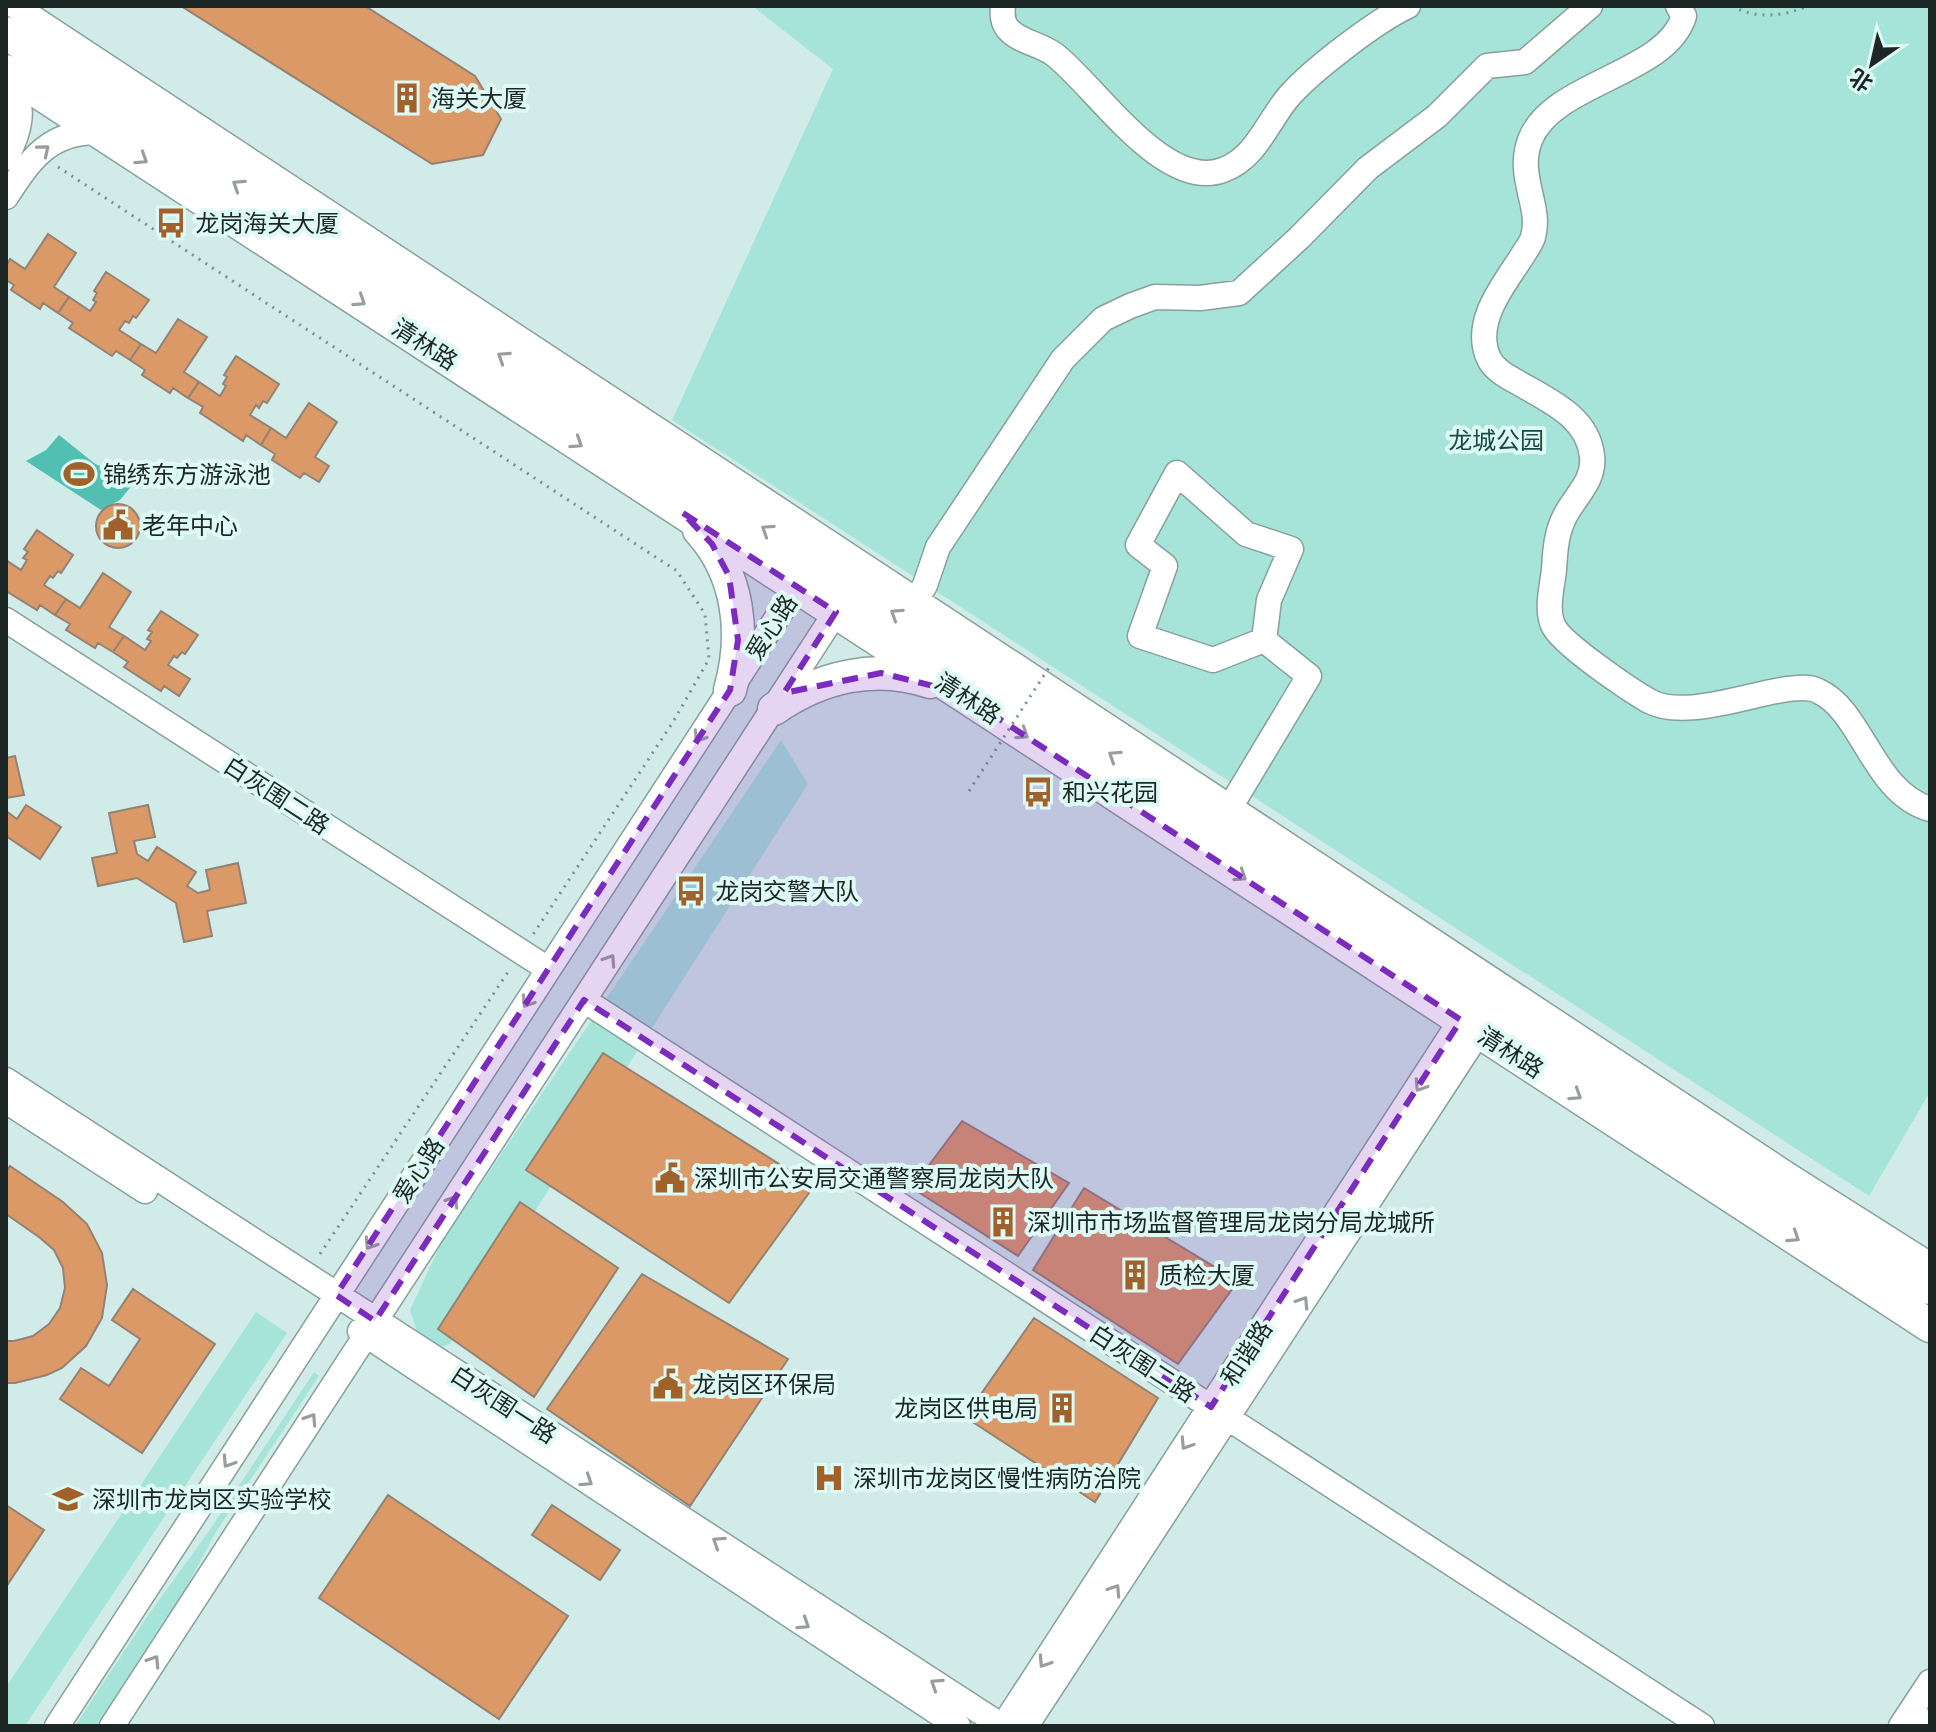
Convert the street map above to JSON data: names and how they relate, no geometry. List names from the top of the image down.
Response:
{
  "streets": {
    "main road": ["清林路"],
    "street": [
      "爱心路",
      "白灰围二路",
      "和谐路",
      "白灰围一路"
    ]
  },
  "crossings": [
    ["清林路", "爱心路"],
    ["清林路", "和谐路"],
    ["爱心路", "白灰围二路"],
    ["爱心路", "白灰围一路"],
    ["白灰围二路", "和谐路"],
    ["和谐路", "白灰围一路"]
  ],
  "parks": ["龙城公园"],
  "places": {
    "building": [
      "海关大厦",
      "深圳市市场监督管理局龙岗分局龙城所",
      "质检大厦",
      "龙岗区供电局"
    ],
    "bus stop": ["龙岗海关大厦", "和兴花园", "龙岗交警大队"],
    "sports": ["锦绣东方游泳池"],
    "public building": ["老年中心", "深圳市公安局交通警察局龙岗大队", "龙岗区环保局"],
    "hospital": ["深圳市龙岗区慢性病防治院"],
    "school or university": ["深圳市龙岗区实验学校"]
  },
  "north": "bottom left"
}
